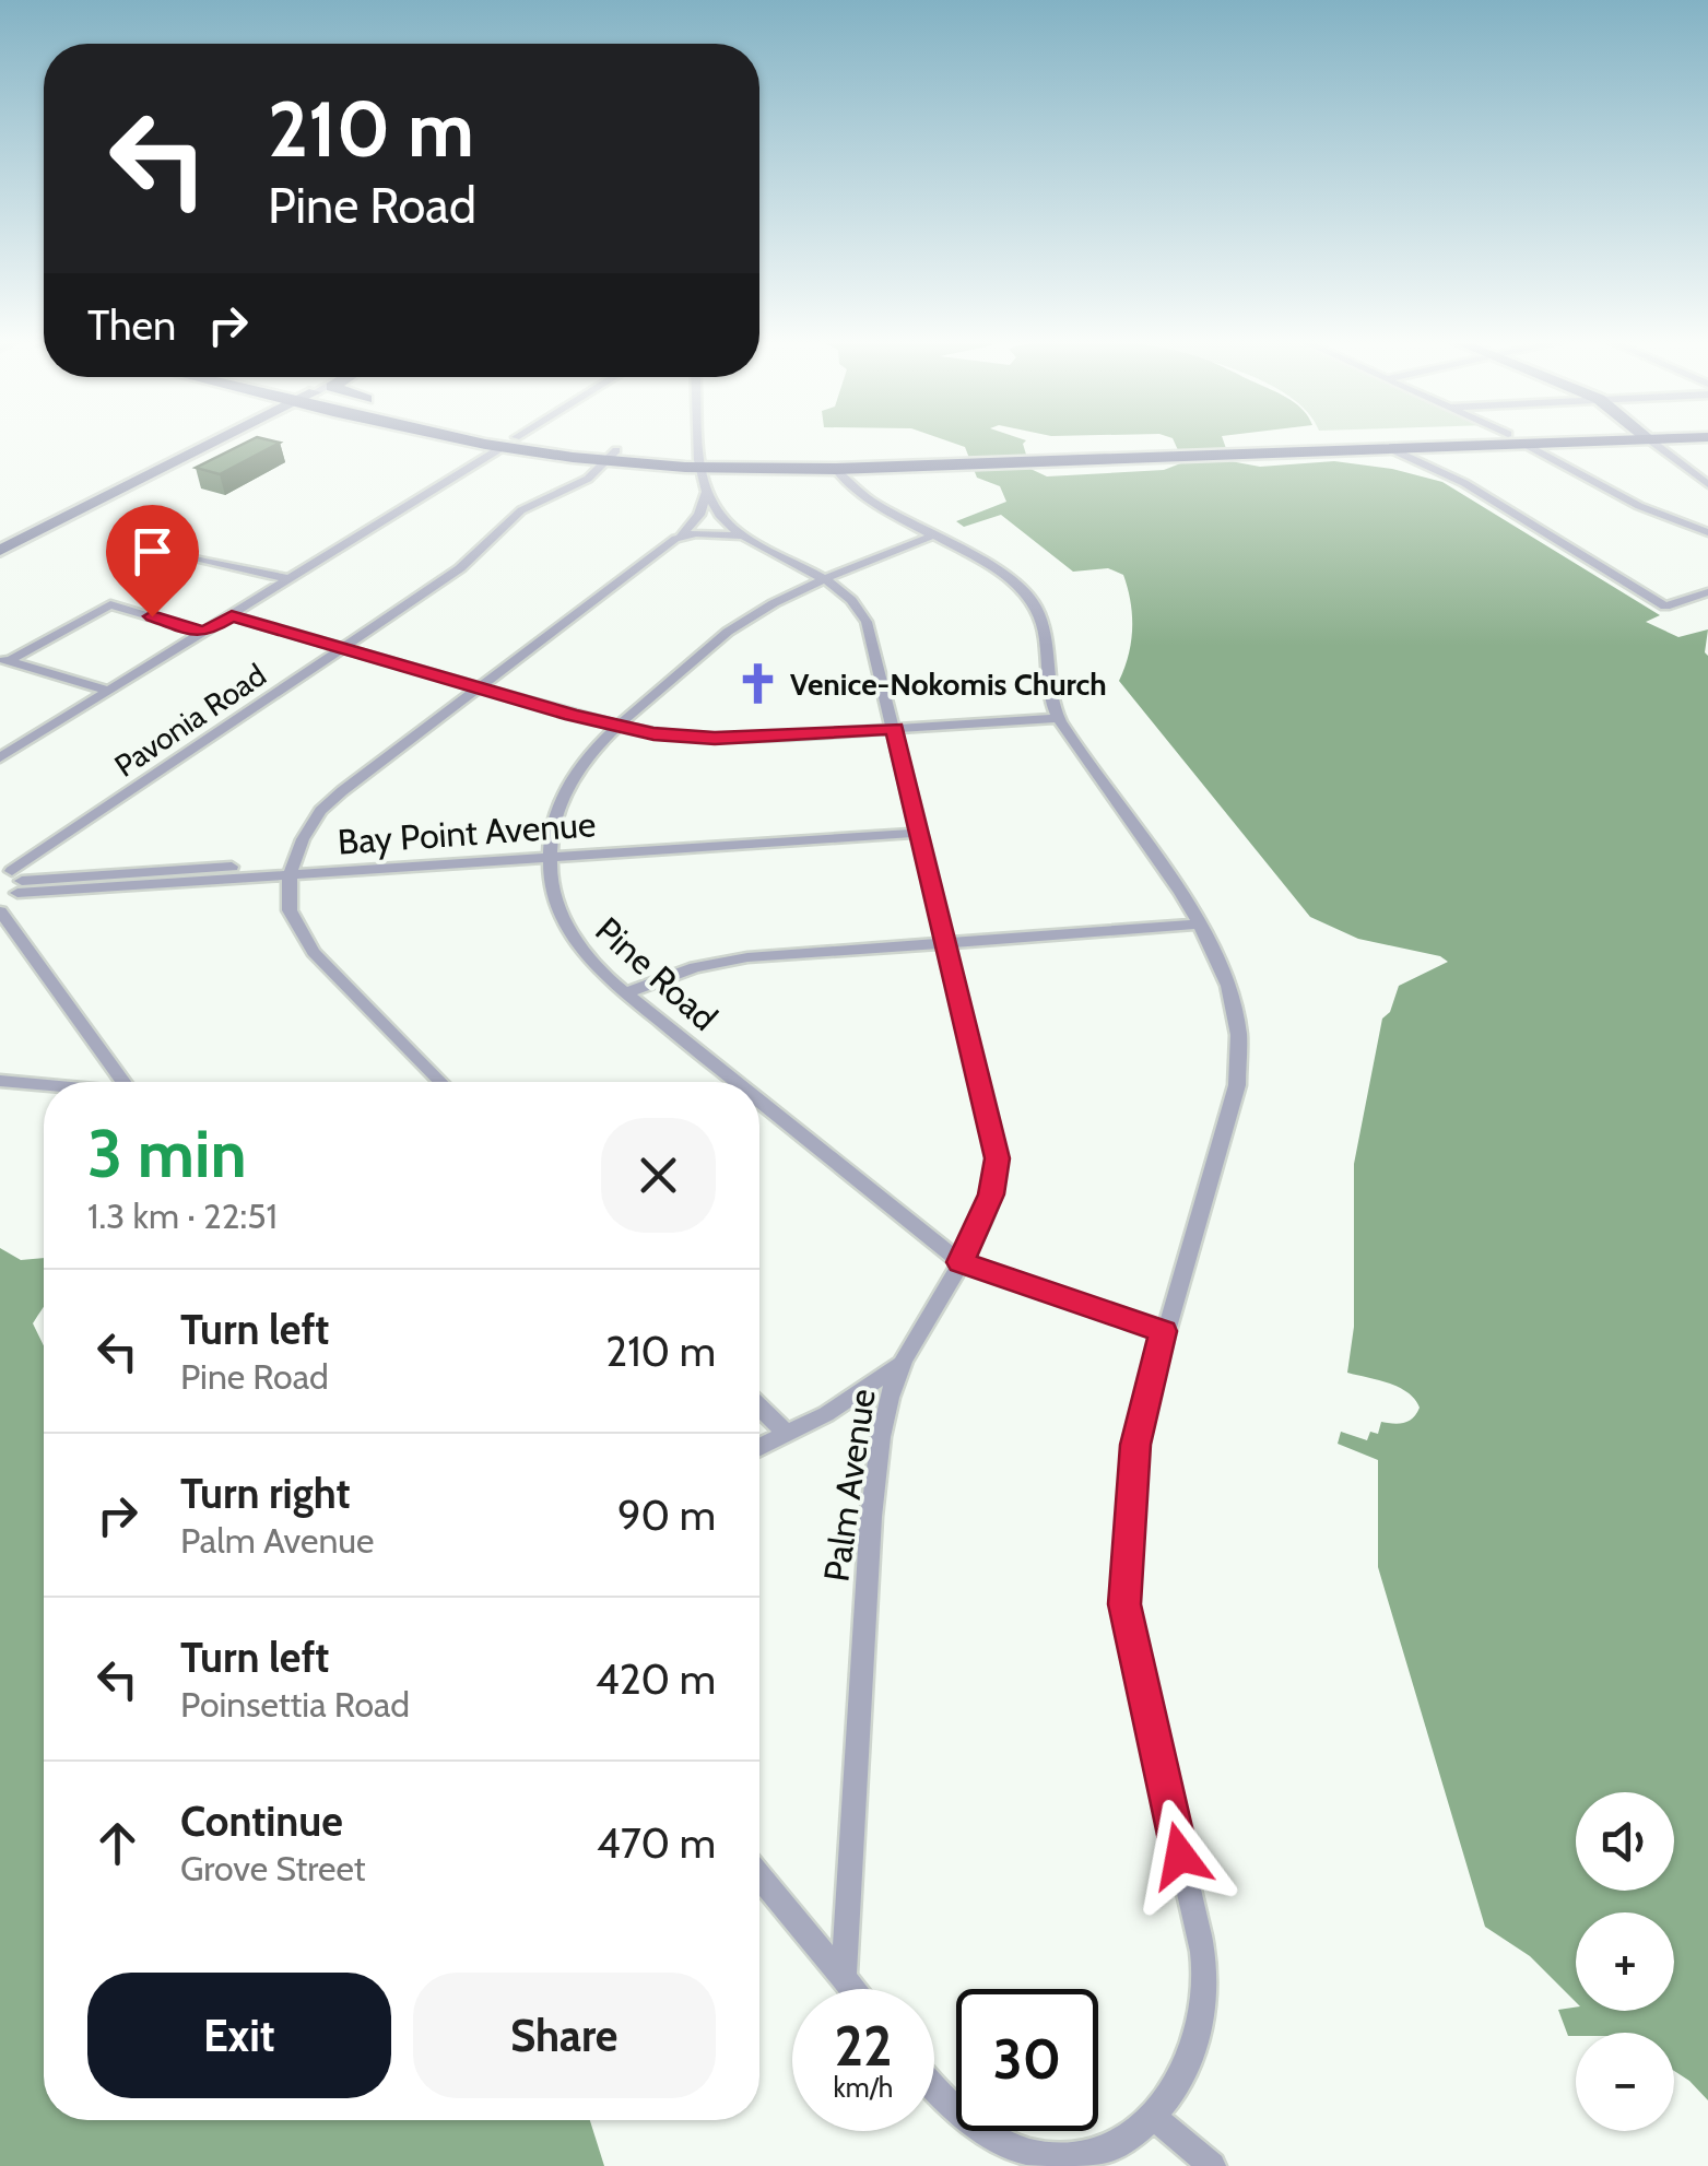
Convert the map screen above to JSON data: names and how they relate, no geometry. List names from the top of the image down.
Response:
{
  "streets": {
    "street": [
      "Pavonia Road",
      "Bay Point Avenue",
      "Pine Road",
      "Palm Avenue"
    ]
  },
  "crossings": [
    ["Pavonia Road", "Bay Point Avenue"],
    ["Bay Point Avenue", "Pine Road"],
    ["Bay Point Avenue", "Palm Avenue"],
    ["Pine Road", "Palm Avenue"]
  ],
  "places": {
    "church": ["Venice-Nokomis Church"]
  },
  "page": {
    "turn": ["210 m", "Pine Road"],
    "then": "Then",
    "heading": ["3 min", "1.3 km · 22:51"],
    "list": [
      {
        "name": "Turn left",
        "note": "Pine Road",
        "value": "210 m"
      },
      {
        "name": "Turn right",
        "note": "Palm Avenue",
        "value": "90 m"
      },
      {
        "name": "Turn left",
        "note": "Poinsettia Road",
        "value": "420 m"
      },
      {
        "name": "Continue",
        "note": "Grove Street",
        "value": "470 m"
      }
    ],
    "map_buttons": ["+", "−"],
    "buttons": ["Exit", "Share"],
    "speed": "22 km/h",
    "limit": "30"
  }
}
